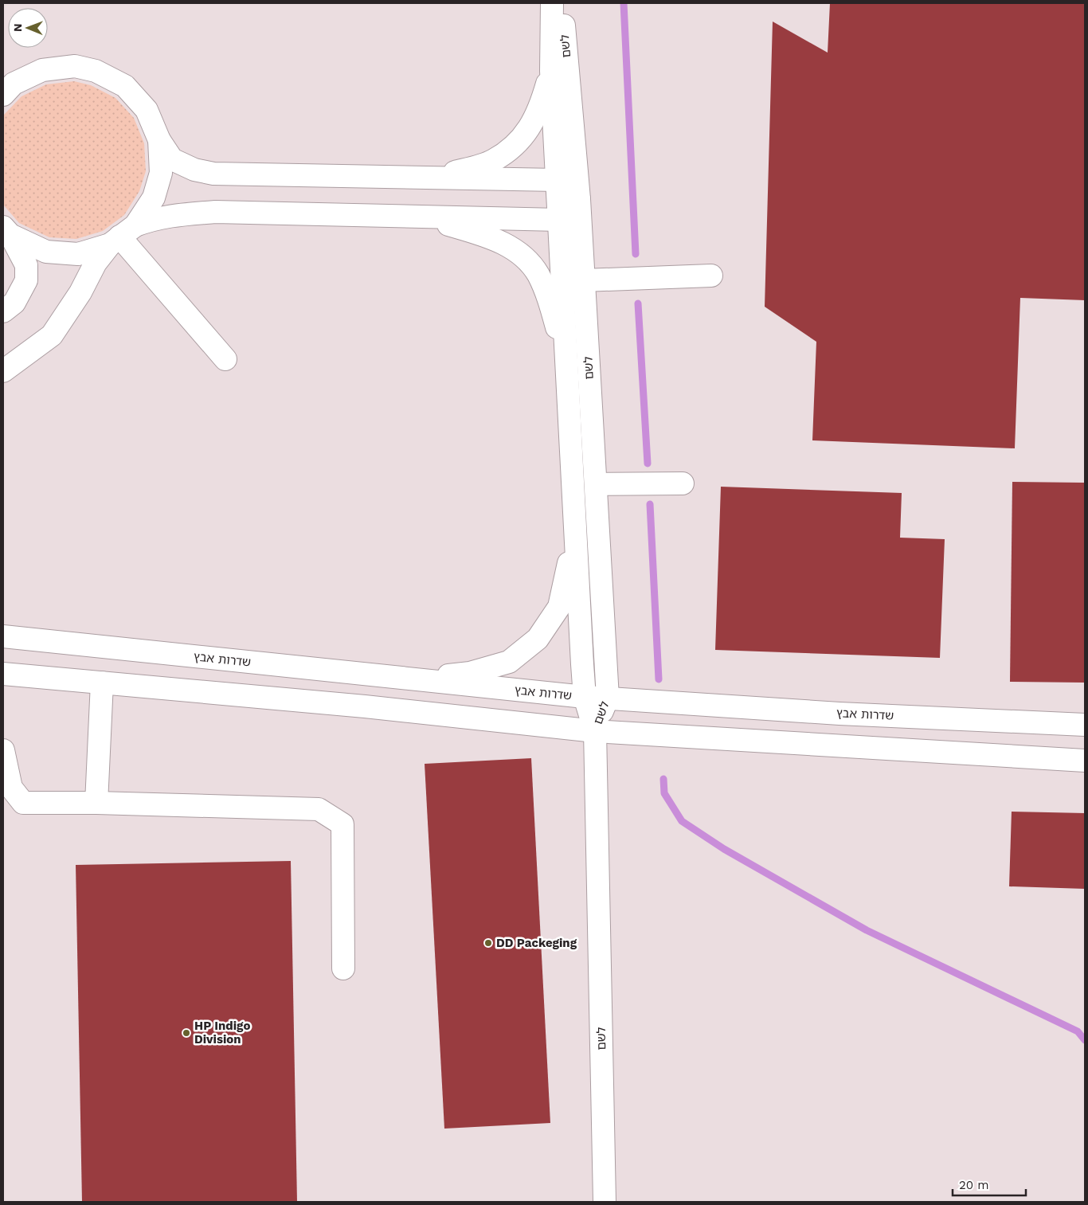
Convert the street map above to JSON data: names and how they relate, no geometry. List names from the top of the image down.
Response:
{
  "streets": {
    "street": ["לשם", "שדרות אבץ"]
  },
  "crossings": [
    ["לשם", "שדרות אבץ"]
  ],
  "places": ["DD Packeging", "HP Indigo Division"],
  "scale_bar": "20 m",
  "north": "left"
}
